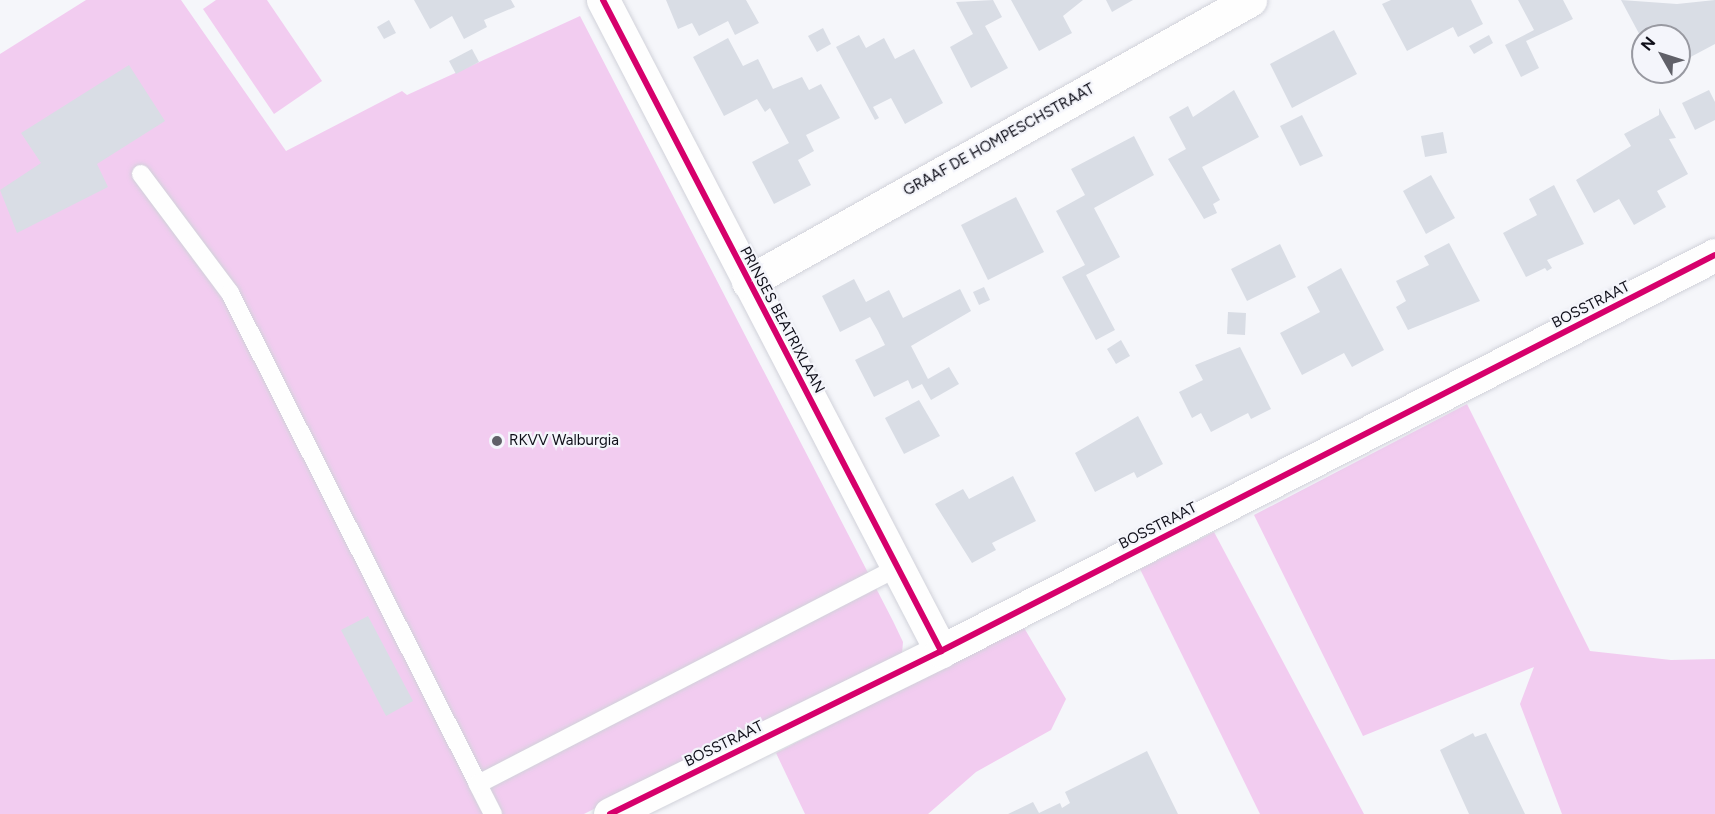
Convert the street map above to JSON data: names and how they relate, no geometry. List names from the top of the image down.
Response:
{
  "streets": {
    "street": ["GRAAF DE HOMPESCHSTRAAT", "BOSSTRAAT", "PRINSES BEATRIXLAAN"]
  },
  "crossings": [
    ["GRAAF DE HOMPESCHSTRAAT", "PRINSES BEATRIXLAAN"],
    ["BOSSTRAAT", "PRINSES BEATRIXLAAN"]
  ],
  "places": ["RKVV Walburgia"],
  "north": "top left"
}
